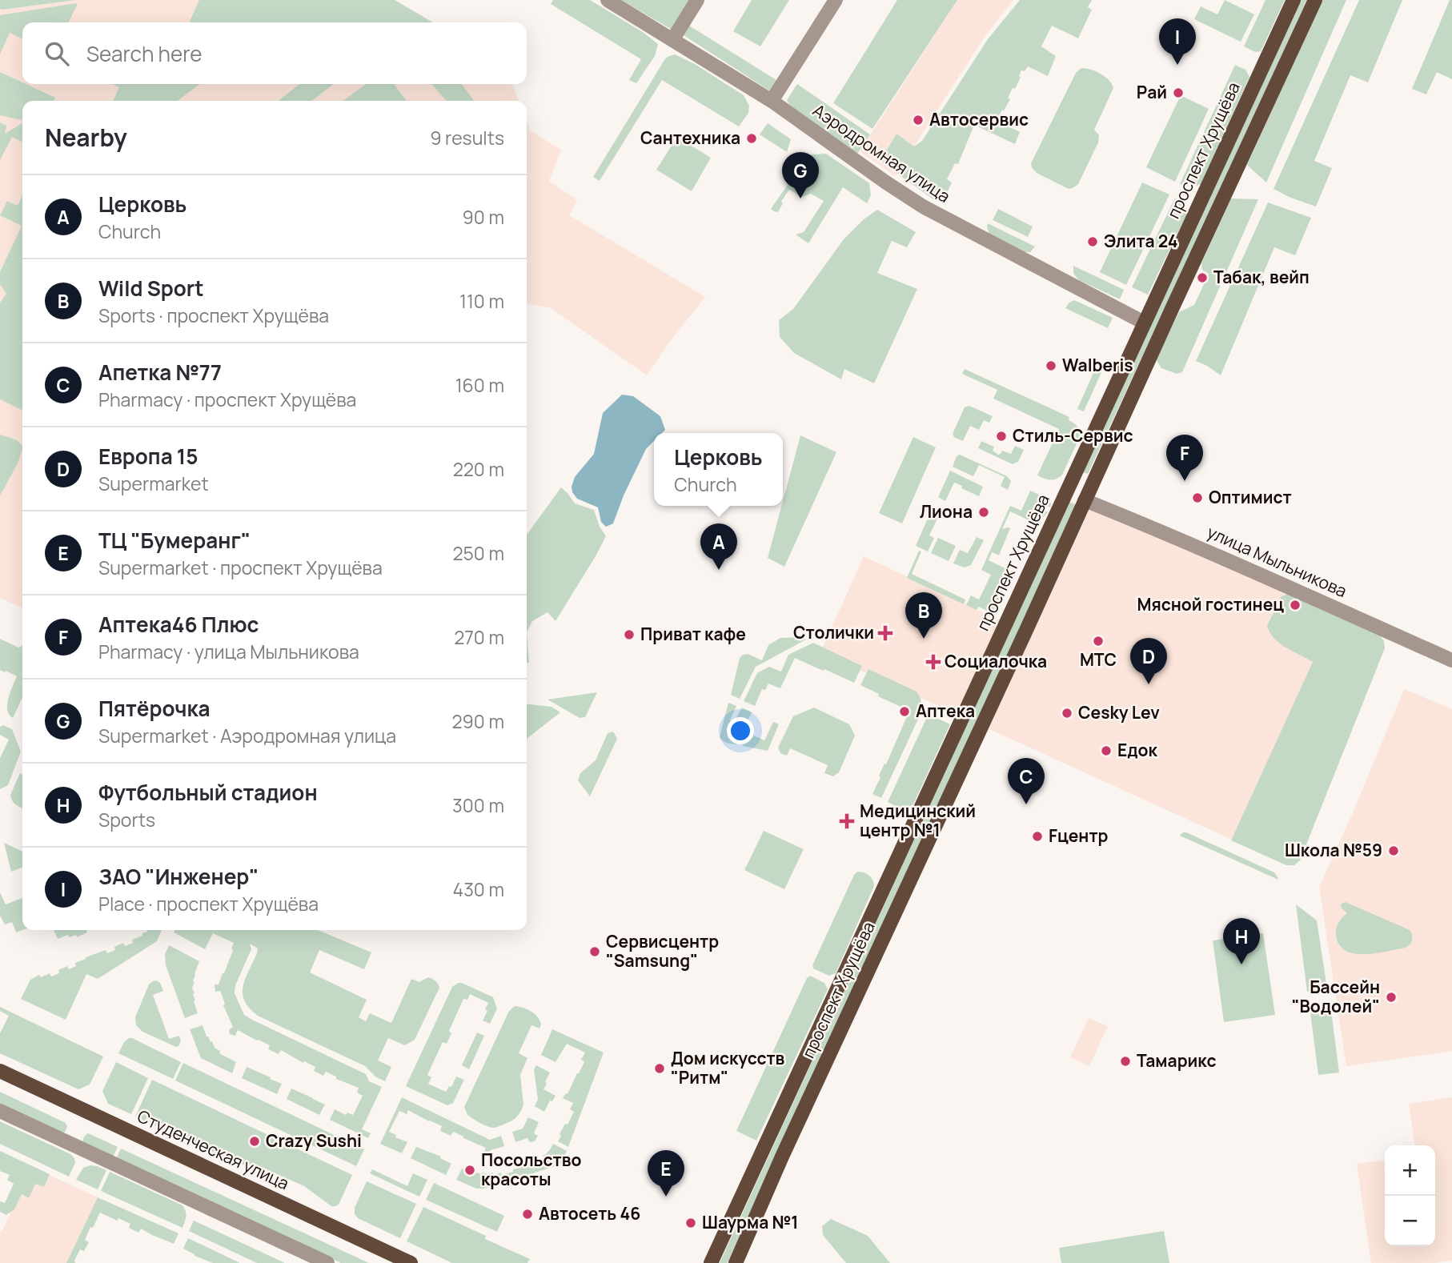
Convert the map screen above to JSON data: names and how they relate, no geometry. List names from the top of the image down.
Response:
{
  "streets": {
    "main road": ["проспект Хрущёва", "Студенческая улица"],
    "street": ["Аэродромная улица", "улица Мыльникова"]
  },
  "crossings": [
    ["проспект Хрущёва", "Аэродромная улица"],
    ["проспект Хрущёва", "улица Мыльникова"]
  ],
  "places": {
    "other": [
      "Рай",
      "Автосервис",
      "Сантехника",
      "Элита 24",
      "Табак, вейп",
      "Walberis",
      "Стиль-Сервис",
      "Оптимист",
      "Лиона",
      "Мясной гостинец",
      "Приват кафе",
      "МТС",
      "Аптека",
      "Cesky Lev",
      "Едок",
      "Fцентр",
      "Школа №59",
      "Сервисцентр \"Samsung\"",
      "Бассейн \"Водолей\"",
      "Тамарикс",
      "Дом искусств \"Ритм\"",
      "Crazy Sushi",
      "Посольство красоты",
      "Автосеть 46",
      "Шаурма №1"
    ],
    "health": ["Столички", "Социалочка", "Медицинский центр №1"]
  },
  "page": {
    "pins": [
      "I",
      "G",
      "F",
      "A",
      "B",
      "D",
      "C",
      "H",
      "E"
    ],
    "search": "Search here",
    "heading": ["Nearby", "9 results"],
    "list": [
      {
        "mark": "A",
        "name": "Церковь",
        "note": "Church",
        "value": "90 m"
      },
      {
        "mark": "B",
        "name": "Wild Sport",
        "note": "Sports · проспект Хрущёва",
        "value": "110 m"
      },
      {
        "mark": "C",
        "name": "Апетка №77",
        "note": "Pharmacy · проспект Хрущёва",
        "value": "160 m"
      },
      {
        "mark": "D",
        "name": "Европа 15",
        "note": "Supermarket",
        "value": "220 m"
      },
      {
        "mark": "E",
        "name": "ТЦ \"Бумеранг\"",
        "note": "Supermarket · проспект Хрущёва",
        "value": "250 m"
      },
      {
        "mark": "F",
        "name": "Аптека46 Плюс",
        "note": "Pharmacy · улица Мыльникова",
        "value": "270 m"
      },
      {
        "mark": "G",
        "name": "Пятёрочка",
        "note": "Supermarket · Аэродромная улица",
        "value": "290 m"
      },
      {
        "mark": "H",
        "name": "Футбольный стадион",
        "note": "Sports",
        "value": "300 m"
      },
      {
        "mark": "I",
        "name": "ЗАО \"Инженер\"",
        "note": "Place · проспект Хрущёва",
        "value": "430 m"
      }
    ],
    "popup": ["Церковь", "Church"],
    "map_buttons": ["+", "−"]
  }
}
